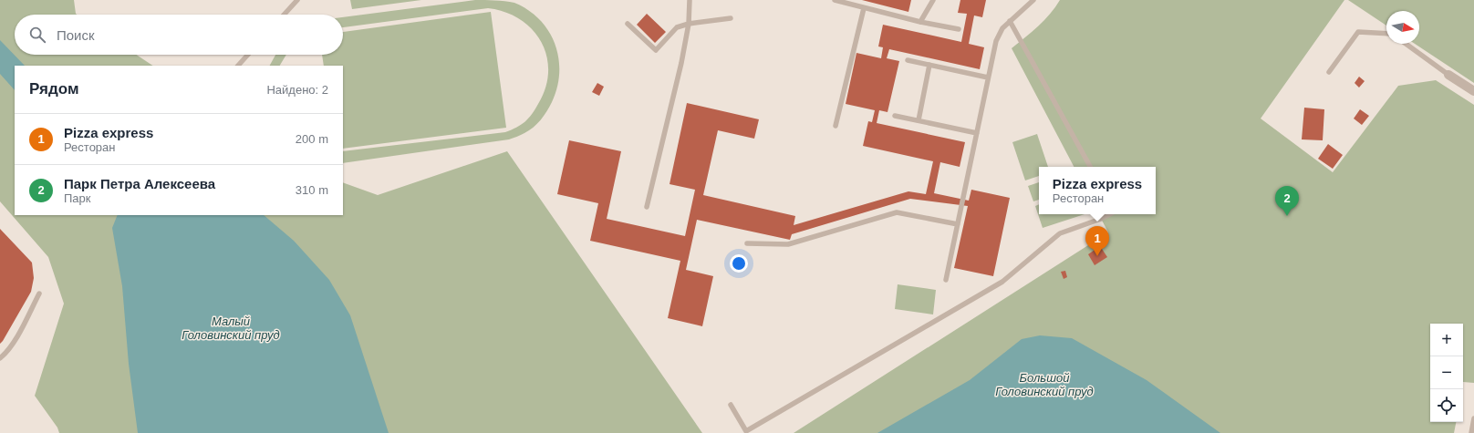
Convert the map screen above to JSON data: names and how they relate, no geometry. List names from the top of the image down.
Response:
{
  "water": ["Малый Головинский пруд", "Большой Головинский пруд"],
  "north": "right",
  "page": {
    "search": "Поиск",
    "heading": ["Рядом", "Найдено: 2"],
    "list": [
      {
        "mark": "1",
        "name": "Pizza express",
        "note": "Ресторан",
        "value": "200 m"
      },
      {
        "mark": "2",
        "name": "Парк Петра Алексеева",
        "note": "Парк",
        "value": "310 m"
      }
    ],
    "popup": ["Pizza express", "Ресторан"],
    "pins": ["2", "1"],
    "map_buttons": ["+", "−"]
  }
}
